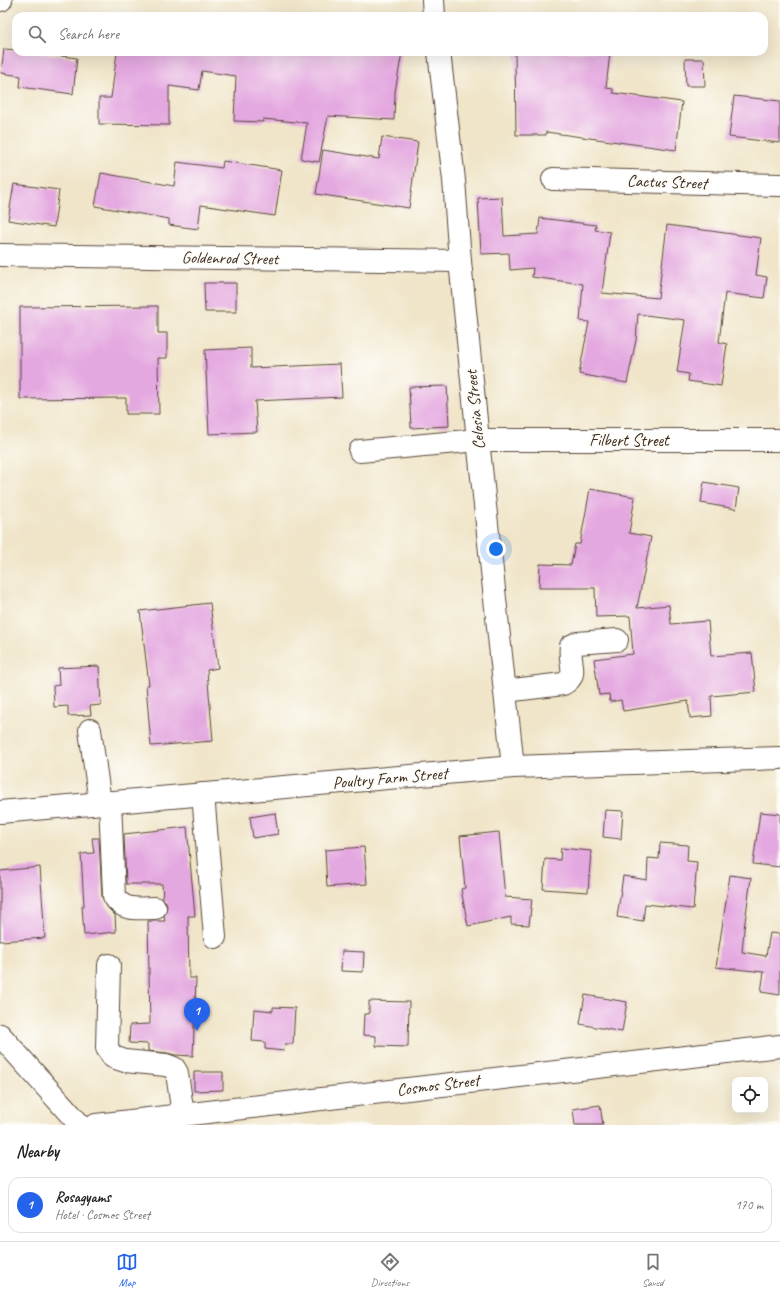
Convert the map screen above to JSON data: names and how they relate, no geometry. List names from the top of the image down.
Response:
{
  "streets": {
    "street": [
      "Cactus Street",
      "Goldenrod Street",
      "Celosia Street",
      "Filbert Street",
      "Poultry Farm Street",
      "Cosmos Street"
    ]
  },
  "crossings": [
    ["Goldenrod Street", "Celosia Street"],
    ["Celosia Street", "Filbert Street"],
    ["Celosia Street", "Poultry Farm Street"]
  ],
  "page": {
    "search": "Search here",
    "pins": "1",
    "heading": "Nearby",
    "list": [
      {
        "mark": "1",
        "name": "Rosagyams",
        "note": "Hotel · Cosmos Street",
        "value": "170 m"
      }
    ],
    "nav": ["Map", "Directions", "Saved"]
  }
}
